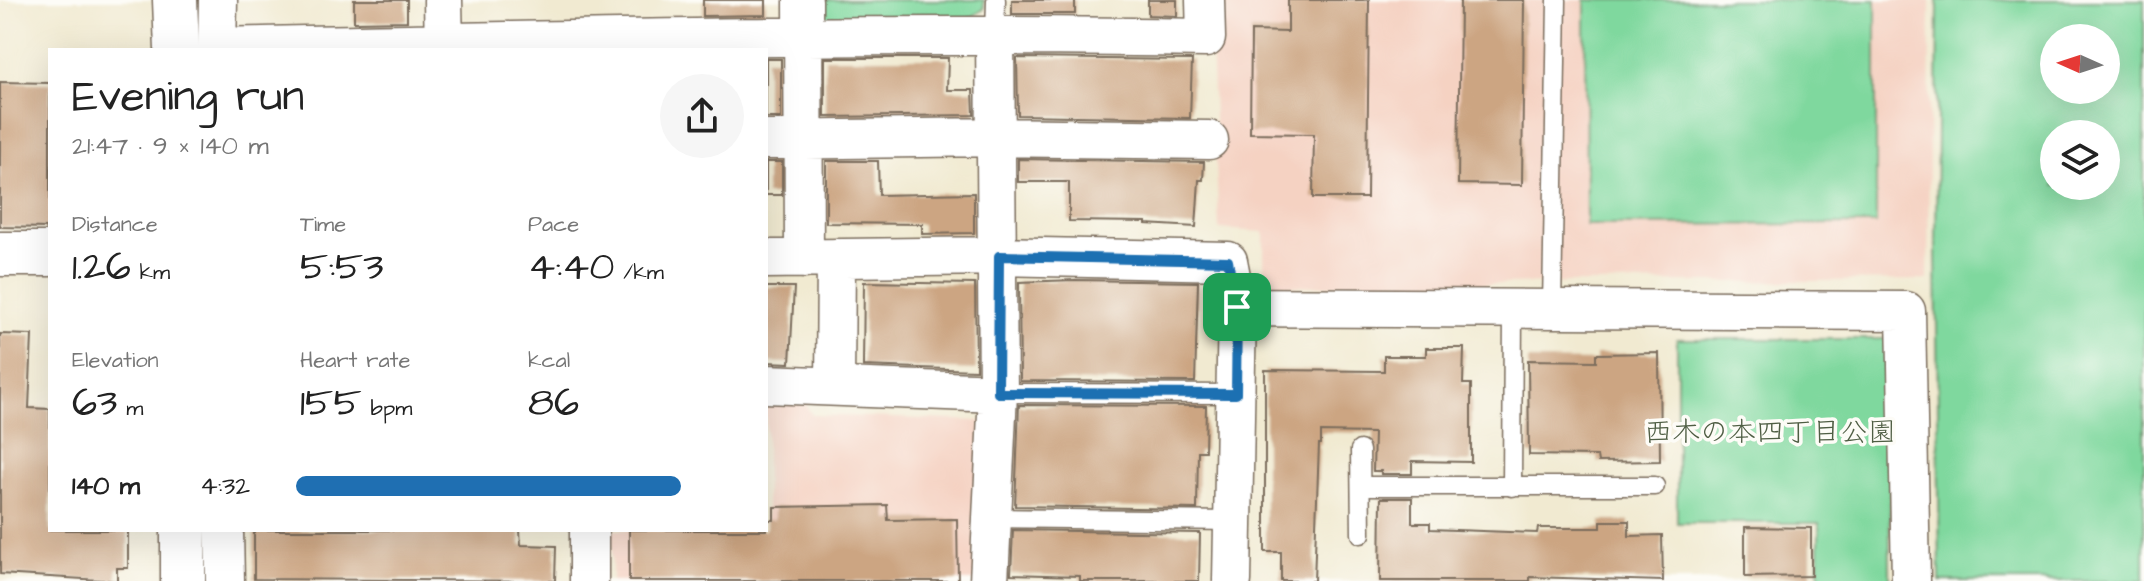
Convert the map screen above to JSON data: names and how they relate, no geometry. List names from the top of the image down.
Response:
{
  "parks": ["西木の本四丁目公園"],
  "north": "left",
  "page": {
    "heading": ["Evening run", "21:47 · 9 × 140 m"],
    "stats": [
      ["Distance", "1.26 km"],
      ["Time", "5:53"],
      ["Pace", "4:40 /km"],
      ["Elevation", "63 m"],
      ["Heart rate", "155 bpm"],
      ["kcal", "86"]
    ],
    "list": [
      {
        "name": "140 m",
        "note": "4:32"
      }
    ]
  }
}
